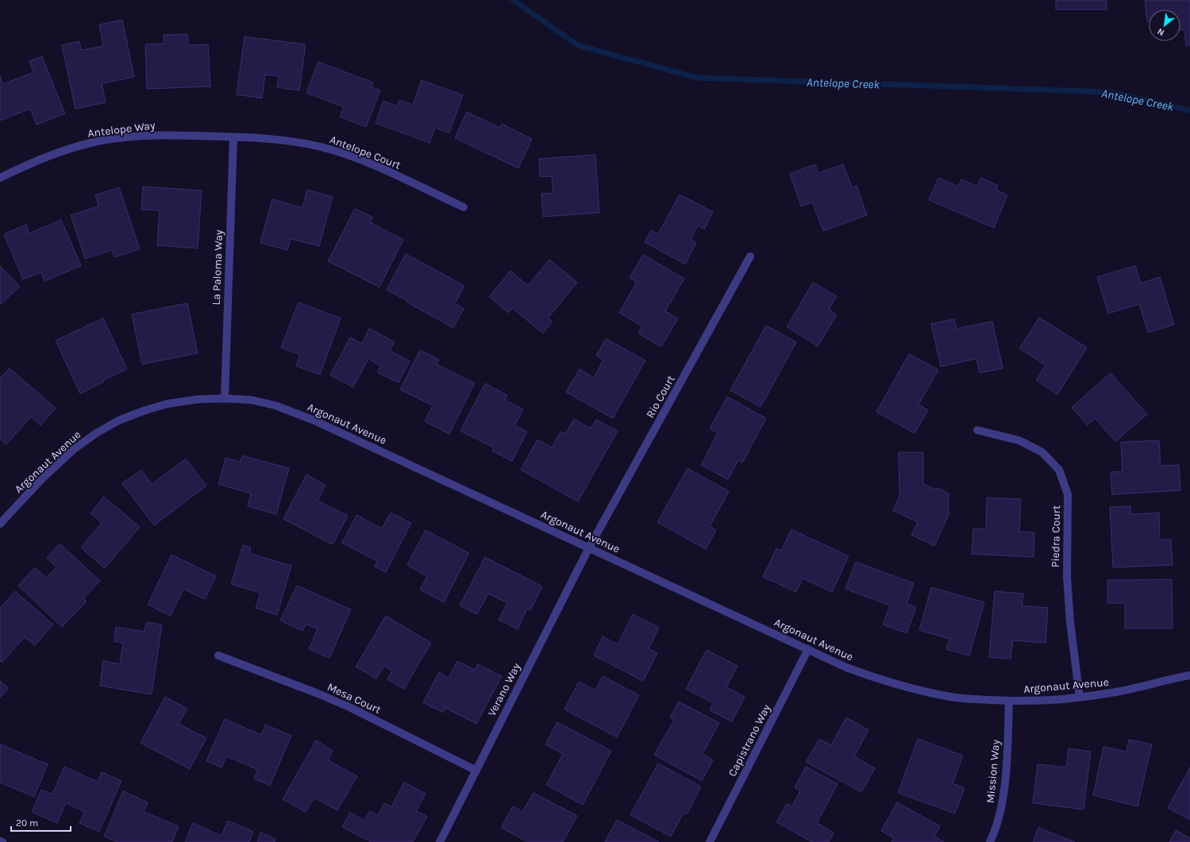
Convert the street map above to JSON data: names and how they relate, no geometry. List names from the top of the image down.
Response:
{
  "streets": {
    "street": [
      "Antelope Way",
      "Antelope Court",
      "La Paloma Way",
      "Rio Court",
      "Argonaut Avenue",
      "Piedra Court",
      "Verano Way",
      "Mesa Court",
      "Capistrano Way",
      "Mission Way"
    ]
  },
  "crossings": [
    ["Antelope Way", "Antelope Court"],
    ["Antelope Way", "La Paloma Way"],
    ["Antelope Court", "La Paloma Way"],
    ["La Paloma Way", "Argonaut Avenue"],
    ["Rio Court", "Argonaut Avenue"],
    ["Rio Court", "Verano Way"],
    ["Argonaut Avenue", "Piedra Court"],
    ["Argonaut Avenue", "Verano Way"],
    ["Argonaut Avenue", "Capistrano Way"],
    ["Argonaut Avenue", "Mission Way"],
    ["Verano Way", "Mesa Court"]
  ],
  "water": ["Antelope Creek"],
  "scale_bar": "20 m",
  "north": "bottom left"
}
